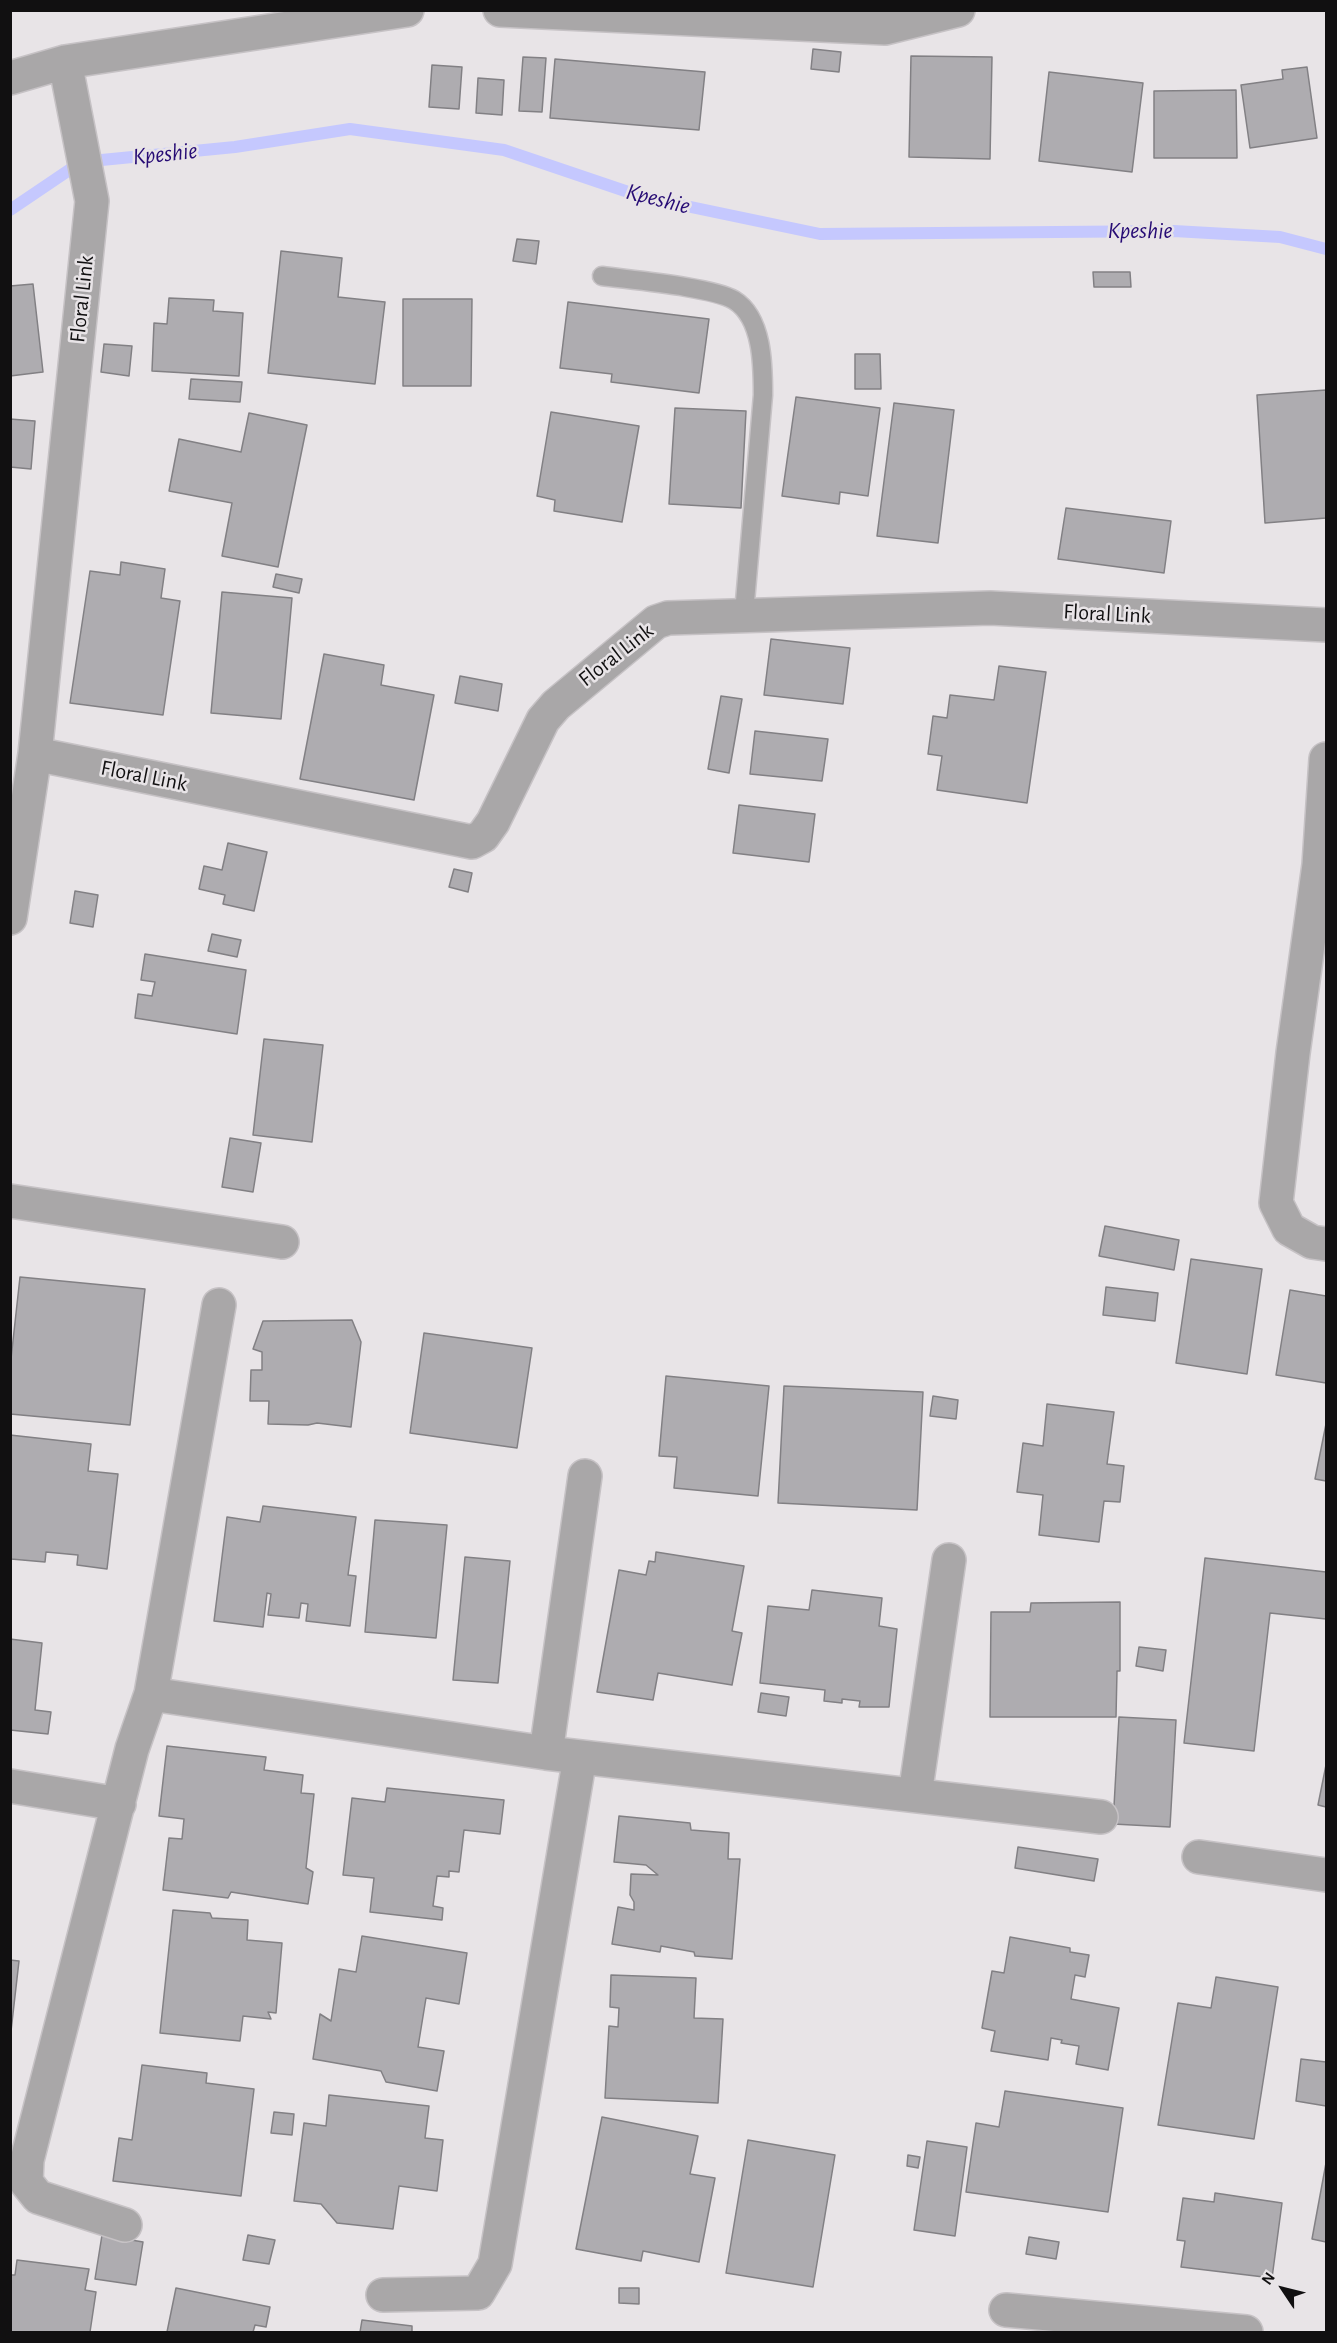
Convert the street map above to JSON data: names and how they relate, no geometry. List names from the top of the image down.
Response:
{
  "streets": {
    "street": ["Floral Link"]
  },
  "water": ["Kpeshie"],
  "north": "top left"
}
